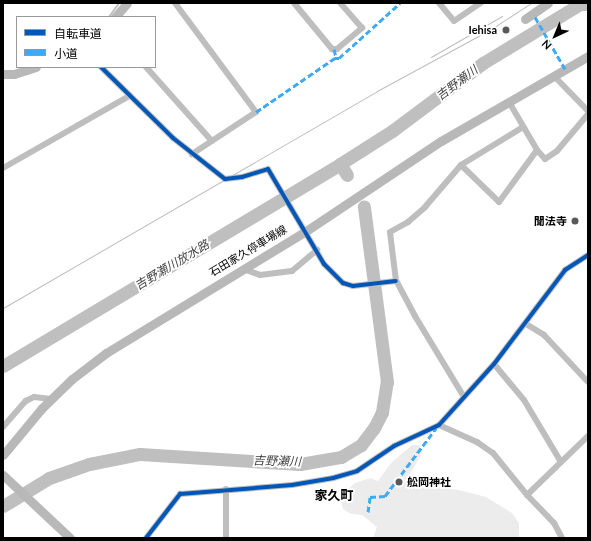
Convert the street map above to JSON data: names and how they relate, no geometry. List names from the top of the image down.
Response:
{
  "streets": {
    "main road": ["石田家久停車場線"]
  },
  "districts": ["家久町"],
  "water": ["吉野瀬川", "吉野瀬川放水路"],
  "places": ["Iehisa", "聞法寺", "舩岡神社"],
  "legend": ["自転車道", "小道"],
  "north": "bottom left"
}
